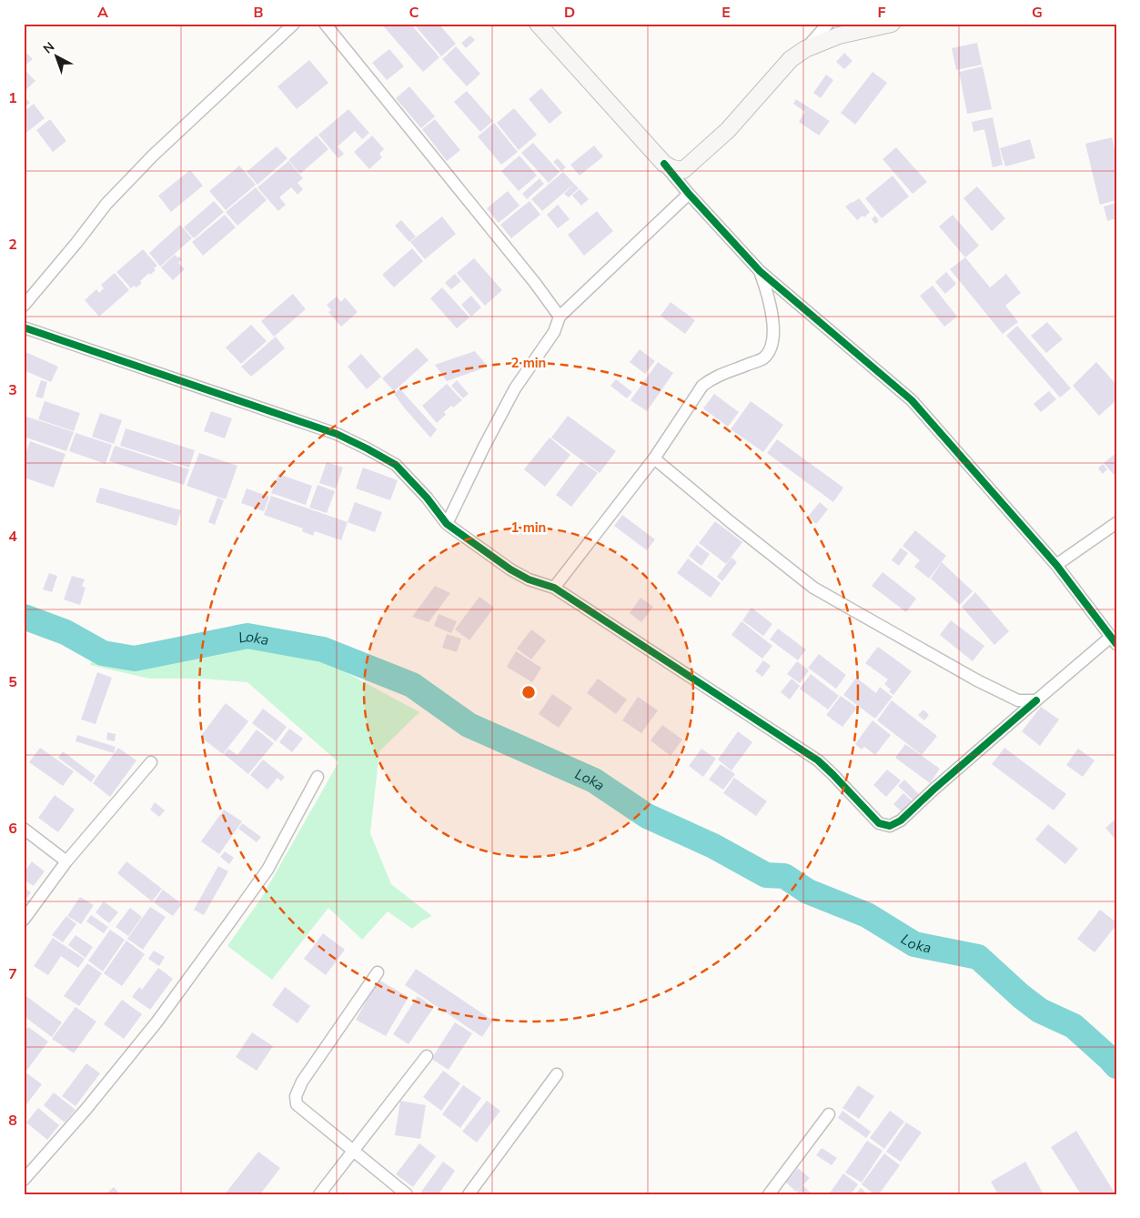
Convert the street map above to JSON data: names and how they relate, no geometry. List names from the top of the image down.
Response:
{
  "water": ["Loka"],
  "north": "top left",
  "grid": {
    "columns": [
      "A",
      "B",
      "C",
      "D",
      "E",
      "F",
      "G"
    ],
    "rows": [
      "1",
      "2",
      "3",
      "4",
      "5",
      "6",
      "7",
      "8"
    ]
  },
  "rings": ["2 min", "1 min"]
}
